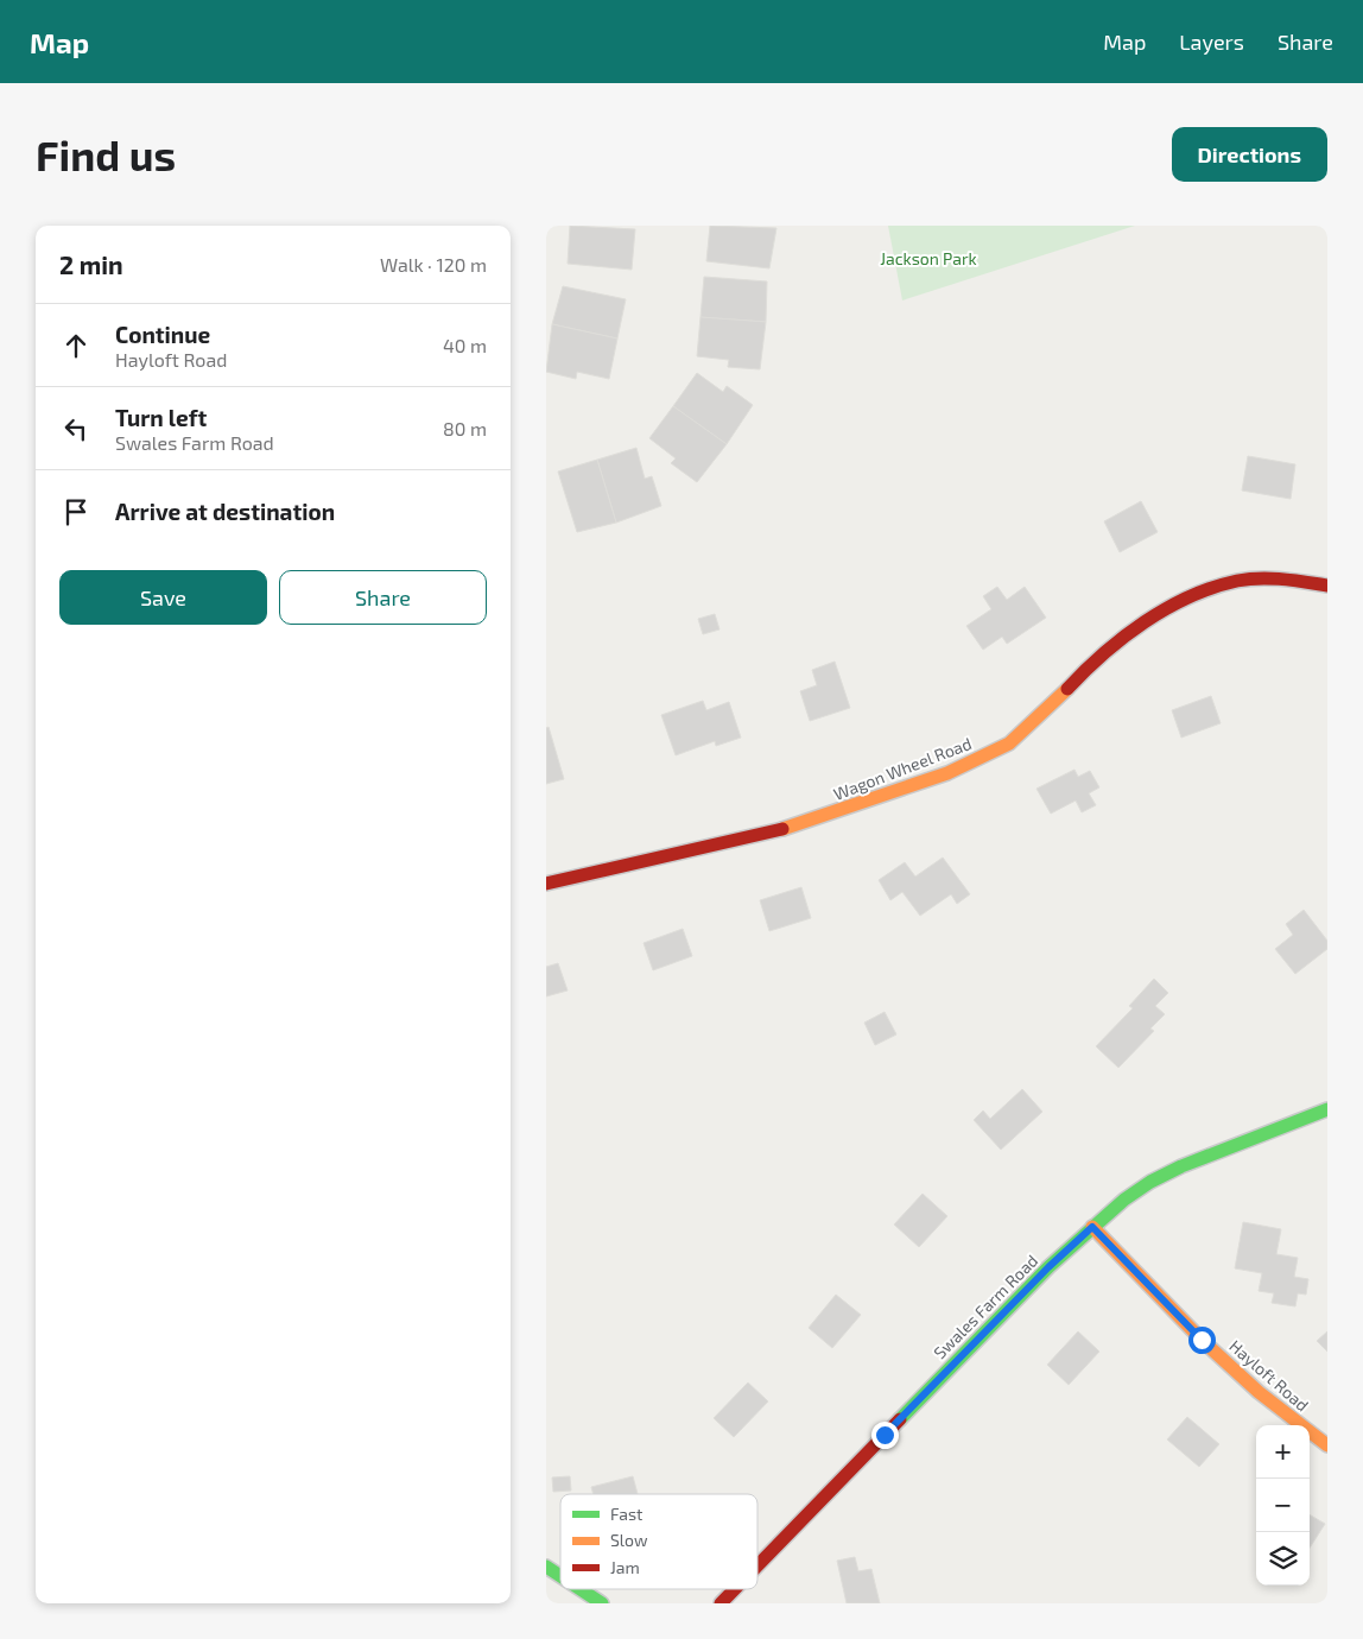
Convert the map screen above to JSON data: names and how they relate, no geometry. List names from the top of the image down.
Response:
{
  "streets": {
    "street": ["Wagon Wheel Road", "Swales Farm Road", "Hayloft Road"]
  },
  "crossings": [
    ["Swales Farm Road", "Hayloft Road"]
  ],
  "parks": ["Jackson Park"],
  "legend": ["Fast", "Slow", "Jam"],
  "page": {
    "header": "Map",
    "nav": ["Map", "Layers", "Share"],
    "buttons": [
      "Directions",
      ["Save", "Share"]
    ],
    "title": "Find us",
    "heading": ["2 min", "Walk · 120 m"],
    "list": [
      ["Continue", "Hayloft Road", "40 m"],
      ["Turn left", "Swales Farm Road", "80 m"],
      "Arrive at destination"
    ],
    "map_buttons": ["+", "−"]
  }
}
